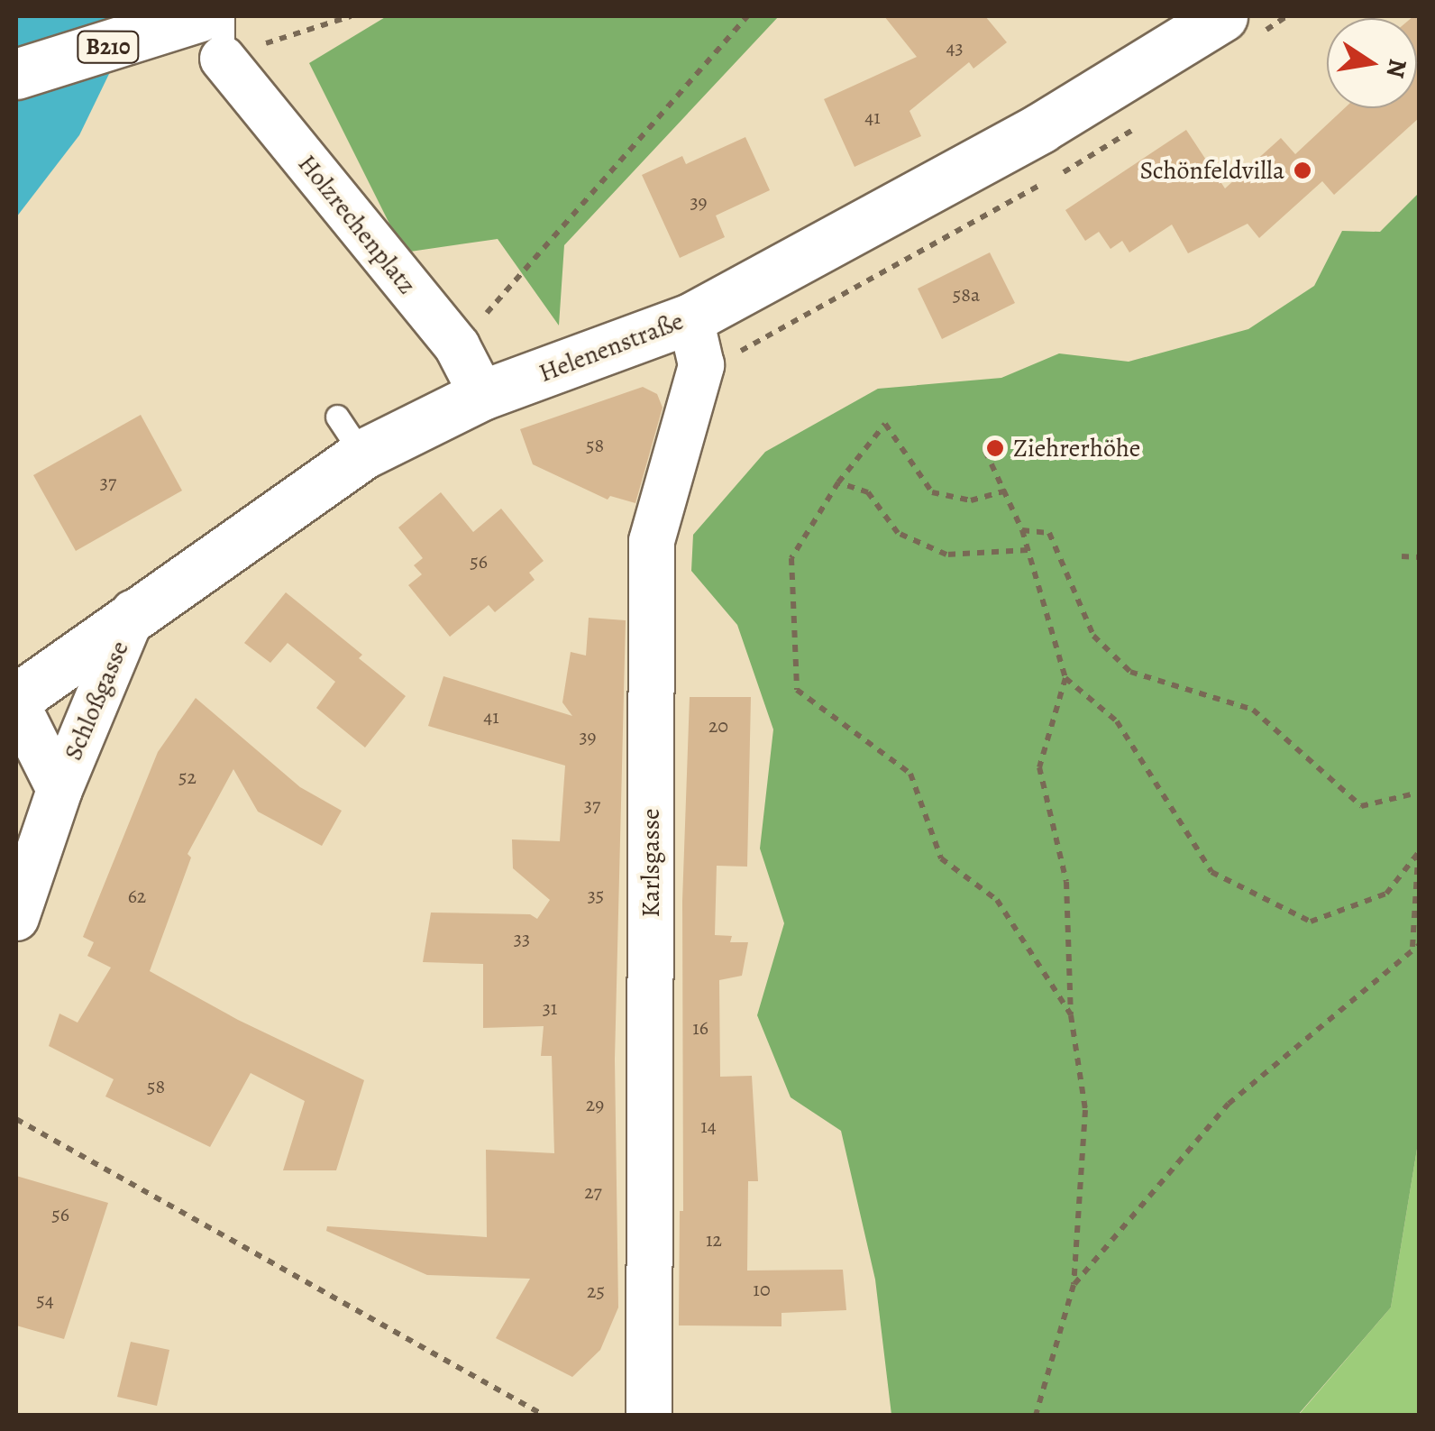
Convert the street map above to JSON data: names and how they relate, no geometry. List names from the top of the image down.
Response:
{
  "streets": {
    "street": [
      "B210",
      "Holzrechenplatz",
      "Helenenstraße",
      "Schloßgasse",
      "Karlsgasse"
    ]
  },
  "crossings": [
    ["Holzrechenplatz", "Helenenstraße"],
    ["Helenenstraße", "Schloßgasse"],
    ["Helenenstraße", "Karlsgasse"]
  ],
  "places": ["Schönfeldvilla", "Ziehrerhöhe"],
  "house_numbers": [
    "43",
    "41",
    "39",
    "58a",
    "58",
    "37",
    "56",
    "41",
    "20",
    "39",
    "52",
    "37",
    "35",
    "62",
    "33",
    "31",
    "16",
    "58",
    "29",
    "14",
    "27",
    "56",
    "12",
    "10",
    "25",
    "54"
  ],
  "north": "right"
}
